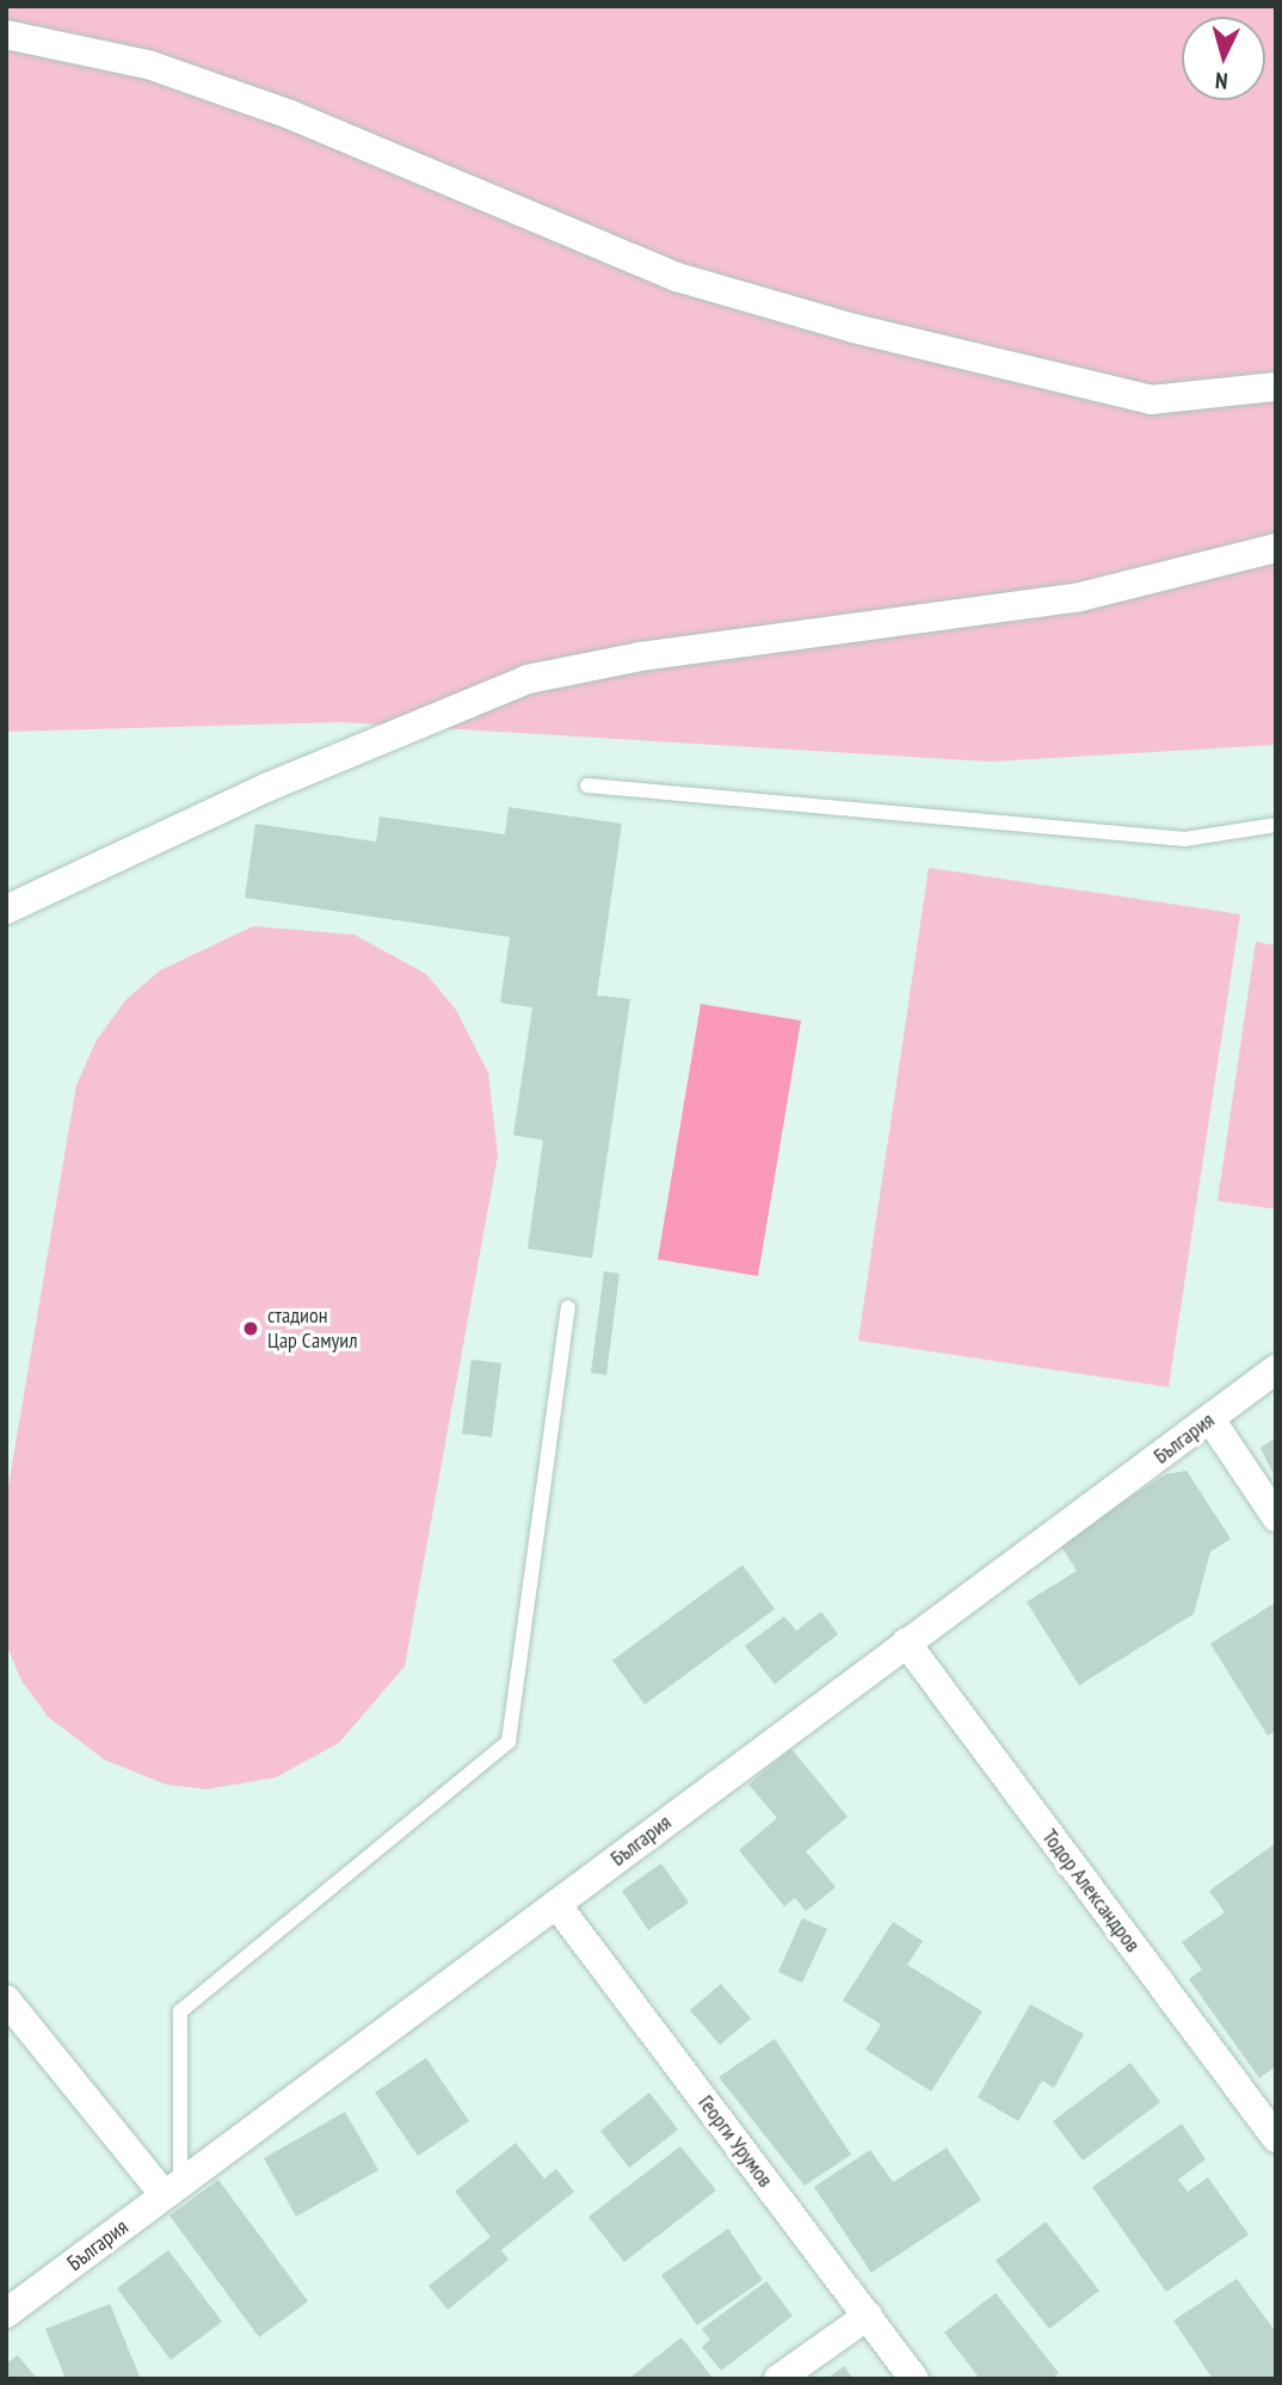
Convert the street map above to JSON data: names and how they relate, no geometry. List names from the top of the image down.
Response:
{
  "streets": {
    "street": ["България", "Тодор Александров", "Георги Урумов"]
  },
  "crossings": [
    ["България", "Тодор Александров"],
    ["България", "Георги Урумов"]
  ],
  "places": ["стадион Цар Самуил"],
  "north": "bottom"
}
